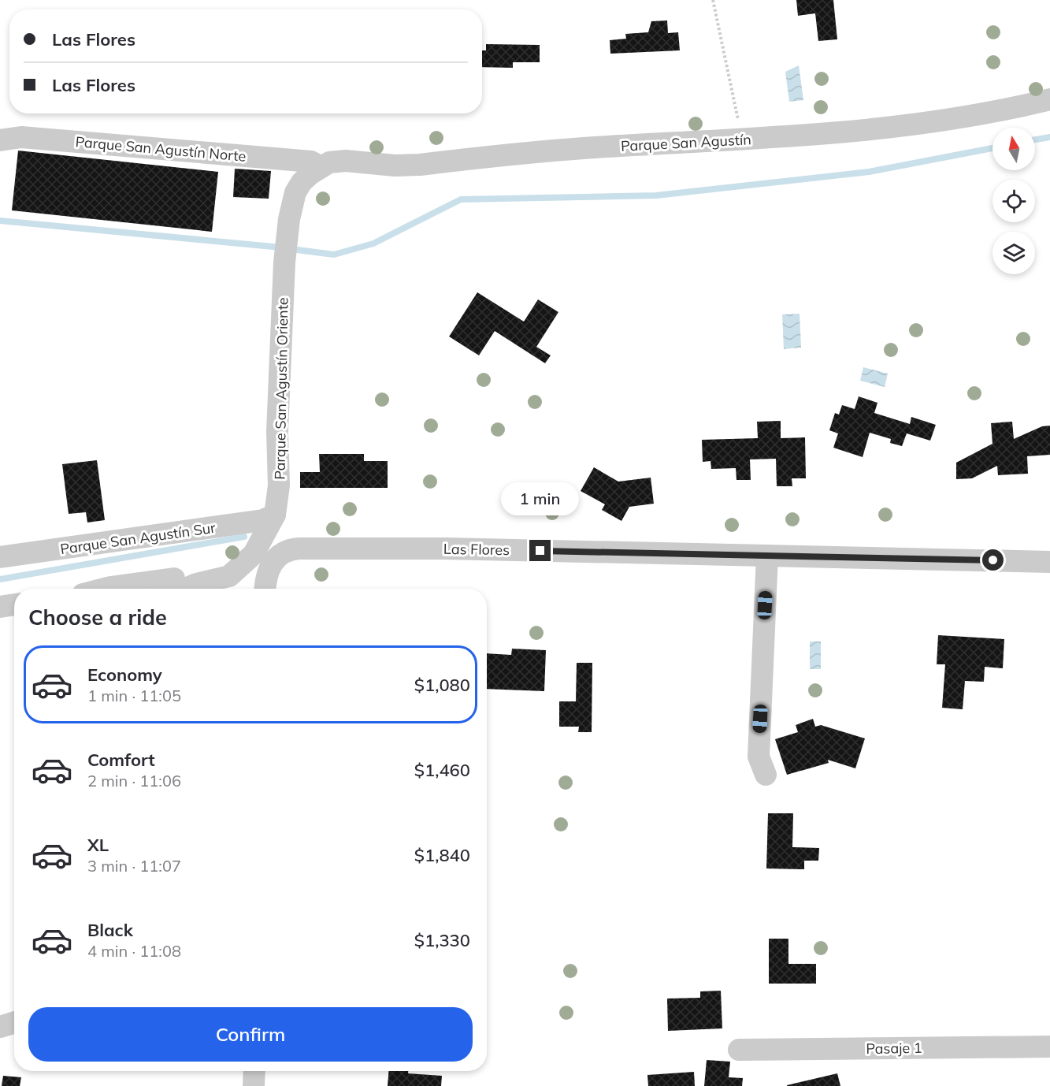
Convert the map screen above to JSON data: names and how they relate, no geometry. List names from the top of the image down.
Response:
{
  "streets": {
    "street": [
      "Parque San Agustín",
      "Parque San Agustín Norte",
      "Parque San Agustín Oriente",
      "Parque San Agustín Sur",
      "Las Flores",
      "Pasaje 1"
    ]
  },
  "crossings": [
    ["Parque San Agustín", "Parque San Agustín Norte"],
    ["Parque San Agustín", "Parque San Agustín Oriente"],
    ["Parque San Agustín Norte", "Parque San Agustín Oriente"],
    ["Parque San Agustín Oriente", "Parque San Agustín Sur"]
  ],
  "north": "top",
  "page": {
    "banner": ["Las Flores", "Las Flores"],
    "bubble": "1 min",
    "heading": "Choose a ride",
    "list": [
      {
        "name": "Economy",
        "note": "1 min · 11:05",
        "value": "$1,080"
      },
      {
        "name": "Comfort",
        "note": "2 min · 11:06",
        "value": "$1,460"
      },
      {
        "name": "XL",
        "note": "3 min · 11:07",
        "value": "$1,840"
      },
      {
        "name": "Black",
        "note": "4 min · 11:08",
        "value": "$1,330"
      }
    ],
    "buttons": "Confirm"
  }
}
